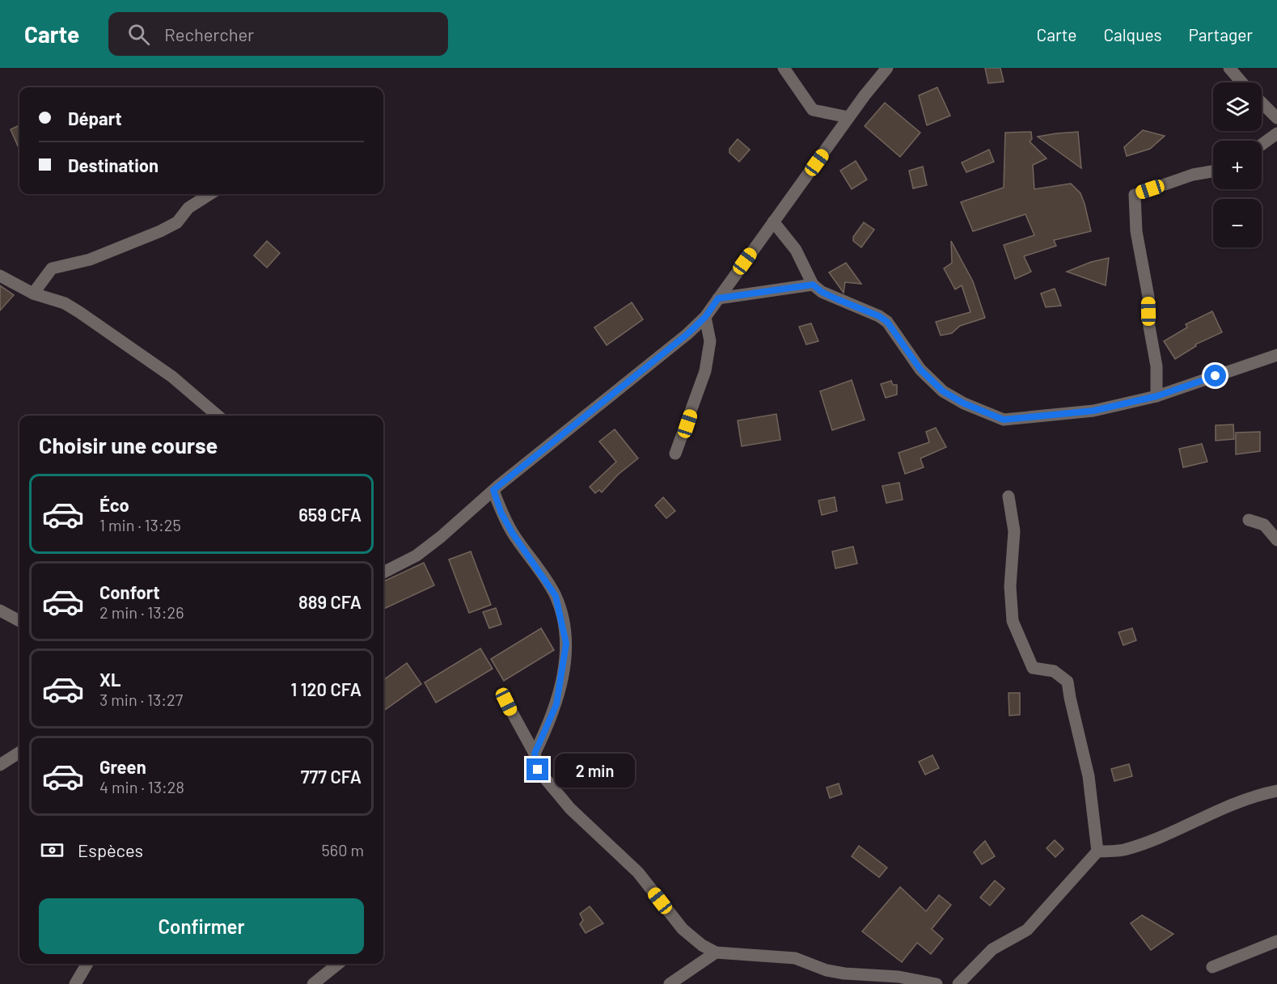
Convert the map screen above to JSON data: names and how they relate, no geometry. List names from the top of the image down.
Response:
{
  "page": {
    "header": "Carte",
    "search": "Rechercher",
    "nav": ["Carte", "Calques", "Partager"],
    "map_buttons": ["+", "−"],
    "banner": ["Départ", "Destination"],
    "heading": "Choisir une course",
    "list": [
      {
        "name": "Éco",
        "note": "1 min · 13:25",
        "value": "659 CFA"
      },
      {
        "name": "Confort",
        "note": "2 min · 13:26",
        "value": "889 CFA"
      },
      {
        "name": "XL",
        "note": "3 min · 13:27",
        "value": "1 120 CFA"
      },
      {
        "name": "Green",
        "note": "4 min · 13:28",
        "value": "777 CFA"
      }
    ],
    "bubble": "2 min",
    "pay": ["Espèces", "560 m"],
    "buttons": "Confirmer"
  }
}
